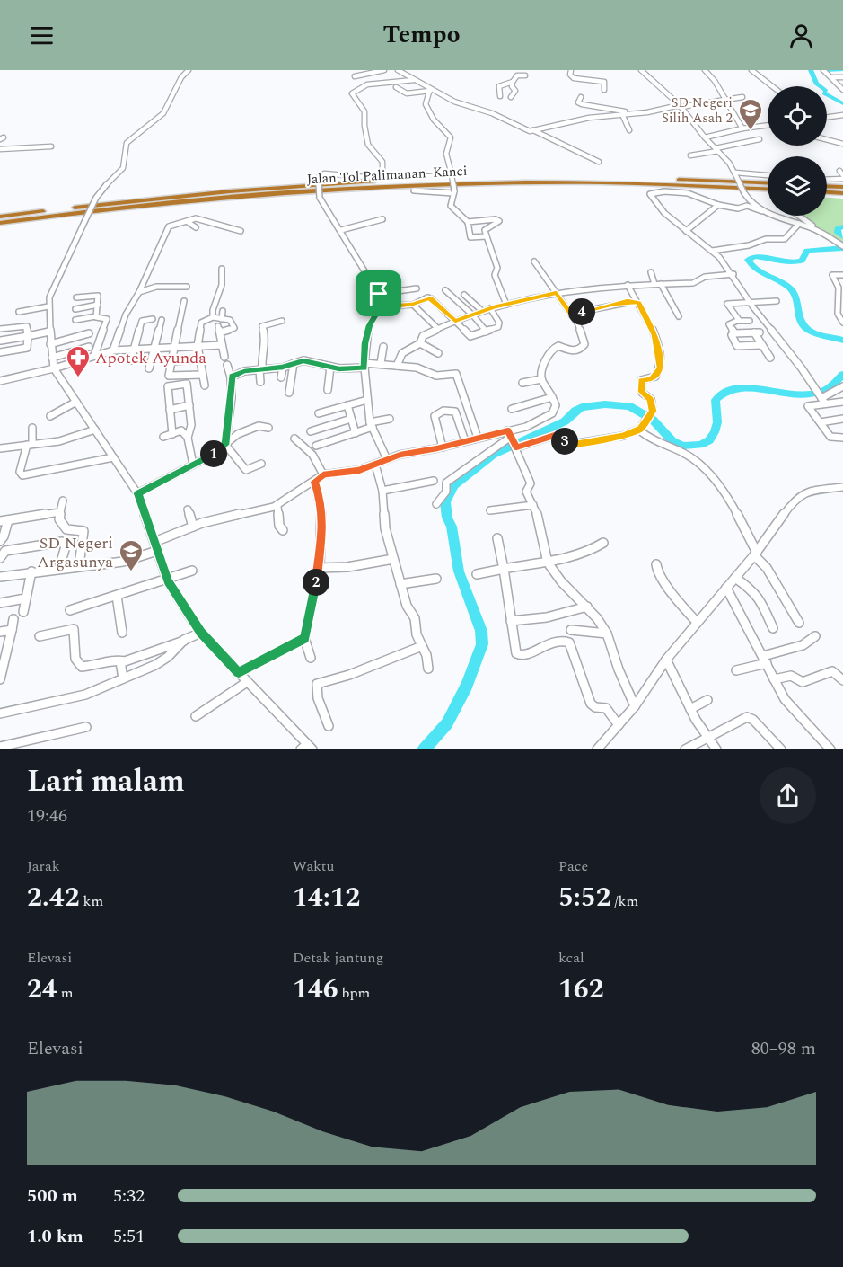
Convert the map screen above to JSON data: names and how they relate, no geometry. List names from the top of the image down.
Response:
{
  "streets": {
    "highway": ["Jalan Tol Palimanan–Kanci"]
  },
  "places": {
    "school or university": ["SD Negeri Silih Asah 2", "SD Negeri Argasunya"],
    "pharmacy": ["Apotek Ayunda"]
  },
  "page": {
    "header": "Tempo",
    "pins": [
      "4",
      "3",
      "1",
      "2"
    ],
    "heading": ["Lari malam", "19:46"],
    "stats": [
      ["Jarak", "2.42 km"],
      ["Waktu", "14:12"],
      ["Pace", "5:52 /km"],
      ["Elevasi", "24 m"],
      ["Detak jantung", "146 bpm"],
      ["kcal", "162"]
    ],
    "chart": ["Elevasi", "80–98 m"],
    "list": [
      {
        "name": "500 m",
        "note": "5:32"
      },
      {
        "name": "1.0 km",
        "note": "5:51"
      }
    ]
  }
}
